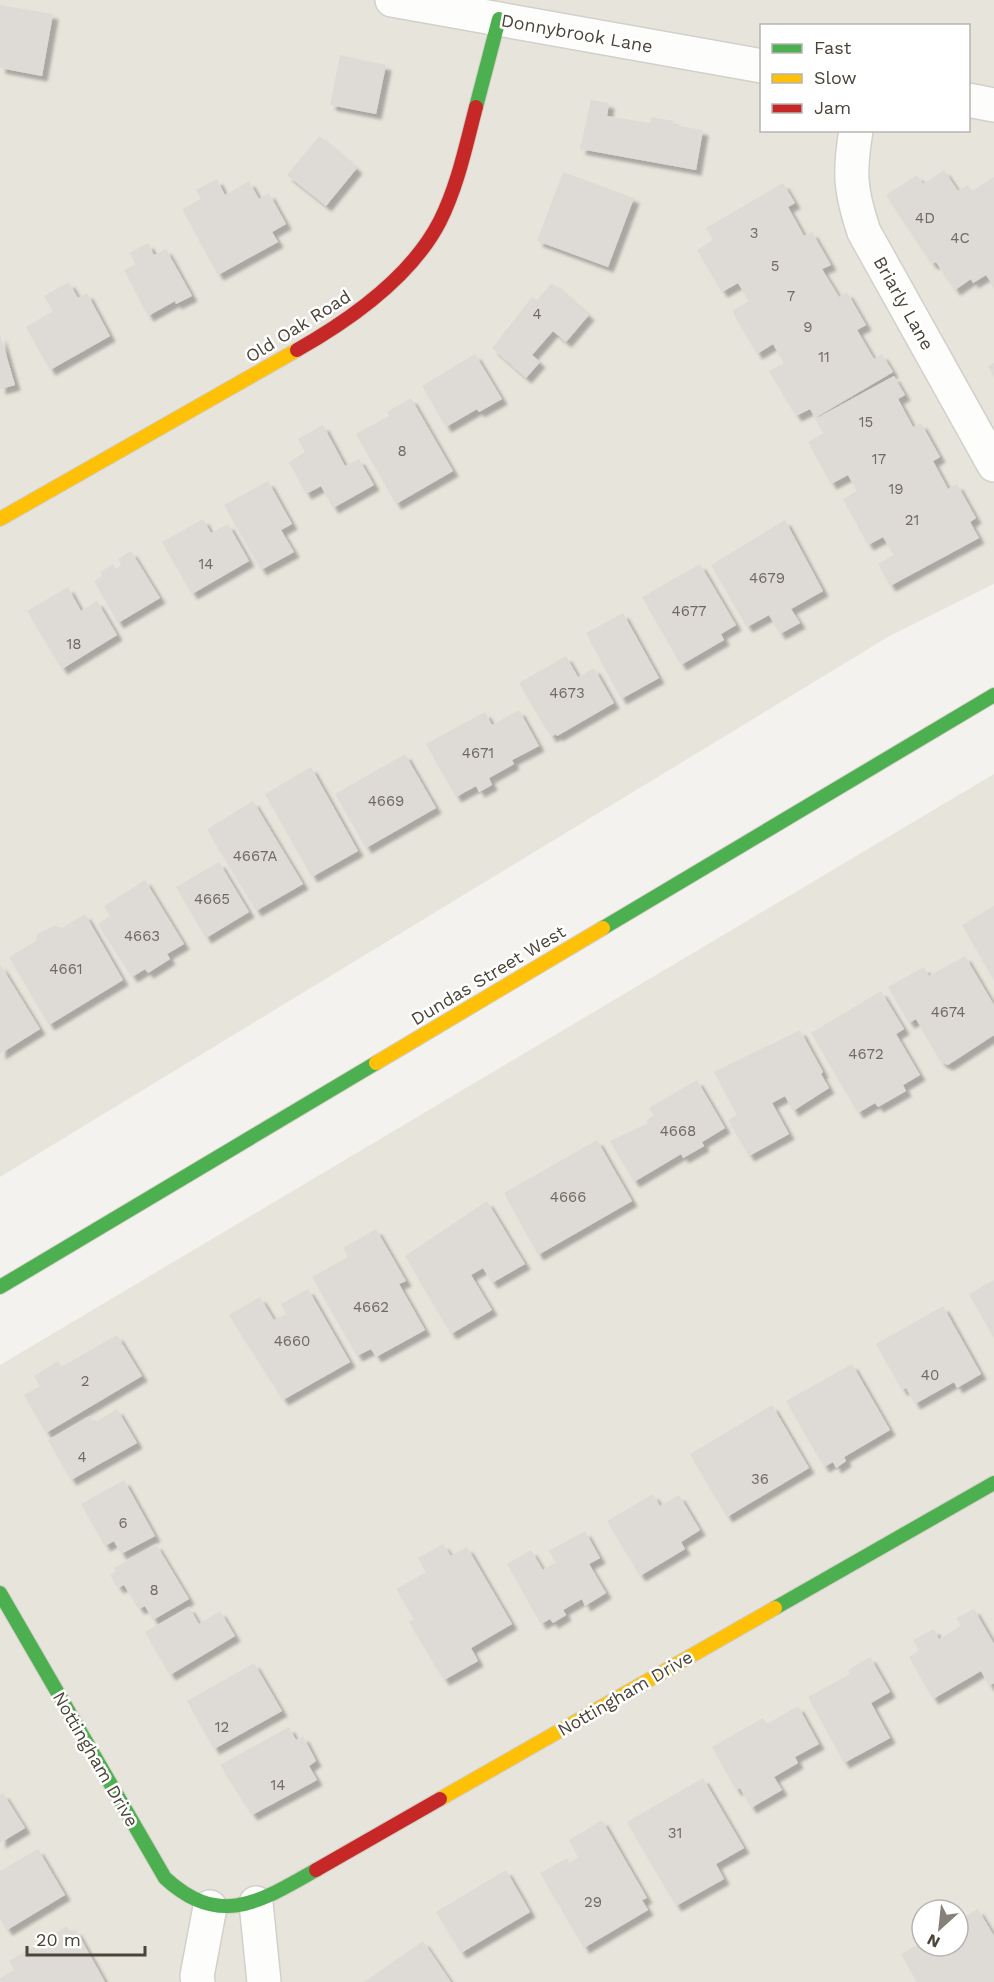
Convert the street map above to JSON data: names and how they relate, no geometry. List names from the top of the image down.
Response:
{
  "streets": {
    "street": [
      "Donnybrook Lane",
      "Briarly Lane",
      "Old Oak Road",
      "Dundas Street West",
      "Nottingham Drive"
    ]
  },
  "crossings": [
    ["Donnybrook Lane", "Old Oak Road"]
  ],
  "house_numbers": [
    "4D",
    "3",
    "4C",
    "5",
    "7",
    "4",
    "9",
    "11",
    "15",
    "8",
    "17",
    "19",
    "21",
    "14",
    "4679",
    "4677",
    "18",
    "4673",
    "4671",
    "4669",
    "4667A",
    "4665",
    "4663",
    "4661",
    "4674",
    "4672",
    "4668",
    "4666",
    "4662",
    "4660",
    "40",
    "2",
    "4",
    "36",
    "6",
    "8",
    "12",
    "14",
    "31",
    "29"
  ],
  "legend": ["Fast", "Slow", "Jam"],
  "scale_bar": "20 m",
  "north": "bottom left"
}
